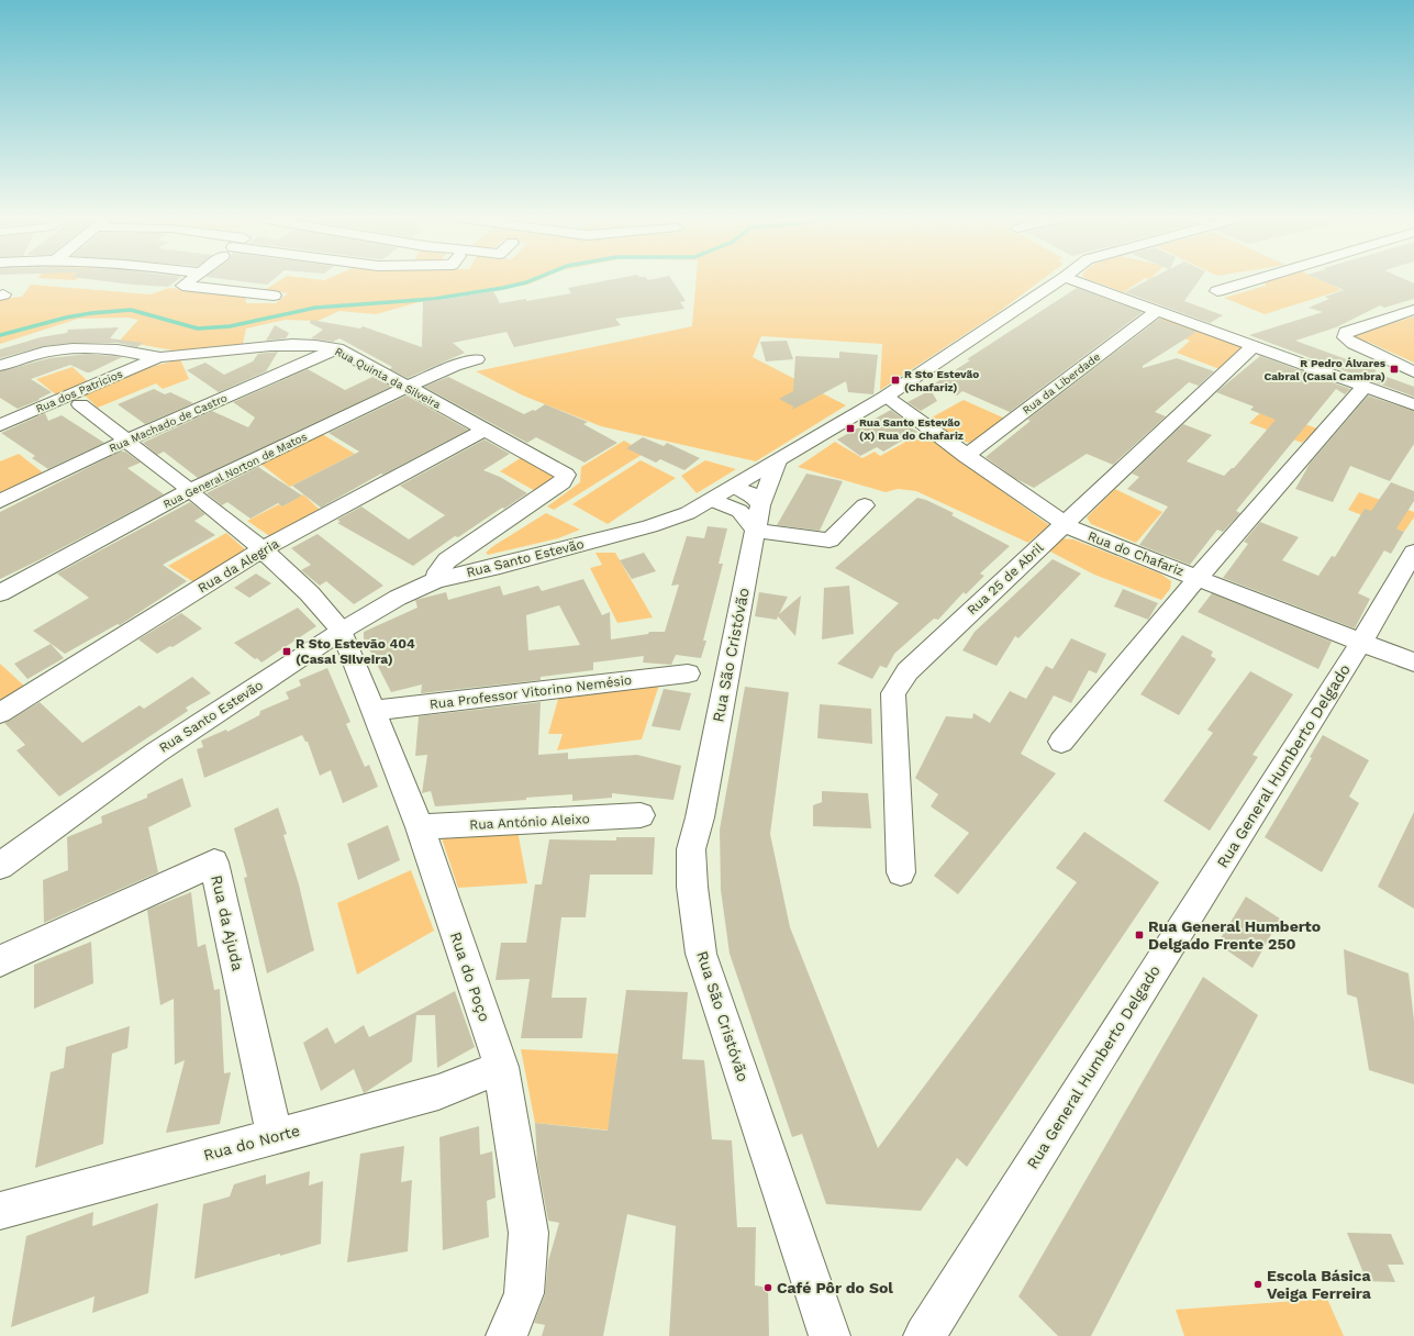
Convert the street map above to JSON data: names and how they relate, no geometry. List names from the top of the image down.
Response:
{
  "streets": {
    "street": [
      "Rua Quinta da Silveira",
      "Rua da Liberdade",
      "Rua dos Patrícios",
      "Rua Machado de Castro",
      "Rua General Norton de Matos",
      "Rua do Chafariz",
      "Rua Santo Estevão",
      "Rua da Alegria",
      "Rua 25 de Abril",
      "Rua São Cristóvão",
      "Rua Professor Vitorino Nemésio",
      "Rua General Humberto Delgado",
      "Rua António Aleixo",
      "Rua da Ajuda",
      "Rua do Poço",
      "Rua do Norte"
    ]
  },
  "crossings": [
    ["Rua Quinta da Silveira", "Rua dos Patrícios"],
    ["Rua Quinta da Silveira", "Rua Machado de Castro"],
    ["Rua Quinta da Silveira", "Rua General Norton de Matos"],
    ["Rua Quinta da Silveira", "Rua Santo Estevão"],
    ["Rua Quinta da Silveira", "Rua da Alegria"],
    ["Rua da Liberdade", "Rua do Chafariz"],
    ["Rua Machado de Castro", "Rua do Poço"],
    ["Rua General Norton de Matos", "Rua do Poço"],
    ["Rua do Chafariz", "Rua Santo Estevão"],
    ["Rua do Chafariz", "Rua 25 de Abril"],
    ["Rua do Chafariz", "Rua General Humberto Delgado"],
    ["Rua Santo Estevão", "Rua São Cristóvão"],
    ["Rua Santo Estevão", "Rua do Poço"],
    ["Rua da Alegria", "Rua do Poço"],
    ["Rua Professor Vitorino Nemésio", "Rua do Poço"],
    ["Rua António Aleixo", "Rua do Poço"],
    ["Rua da Ajuda", "Rua do Norte"],
    ["Rua do Poço", "Rua do Norte"]
  ],
  "places": {
    "transit": [
      "R Pedro Álvares Cabral (Casal Cambra)",
      "R Sto Estevão (Chafariz)",
      "Rua Santo Estevão (X) Rua do Chafariz",
      "R Sto Estevão 404 (Casal Silveira)",
      "Rua General Humberto Delgado Frente 250"
    ],
    "other": ["Escola Básica Veiga Ferreira", "Café Pôr do Sol"]
  }
}
